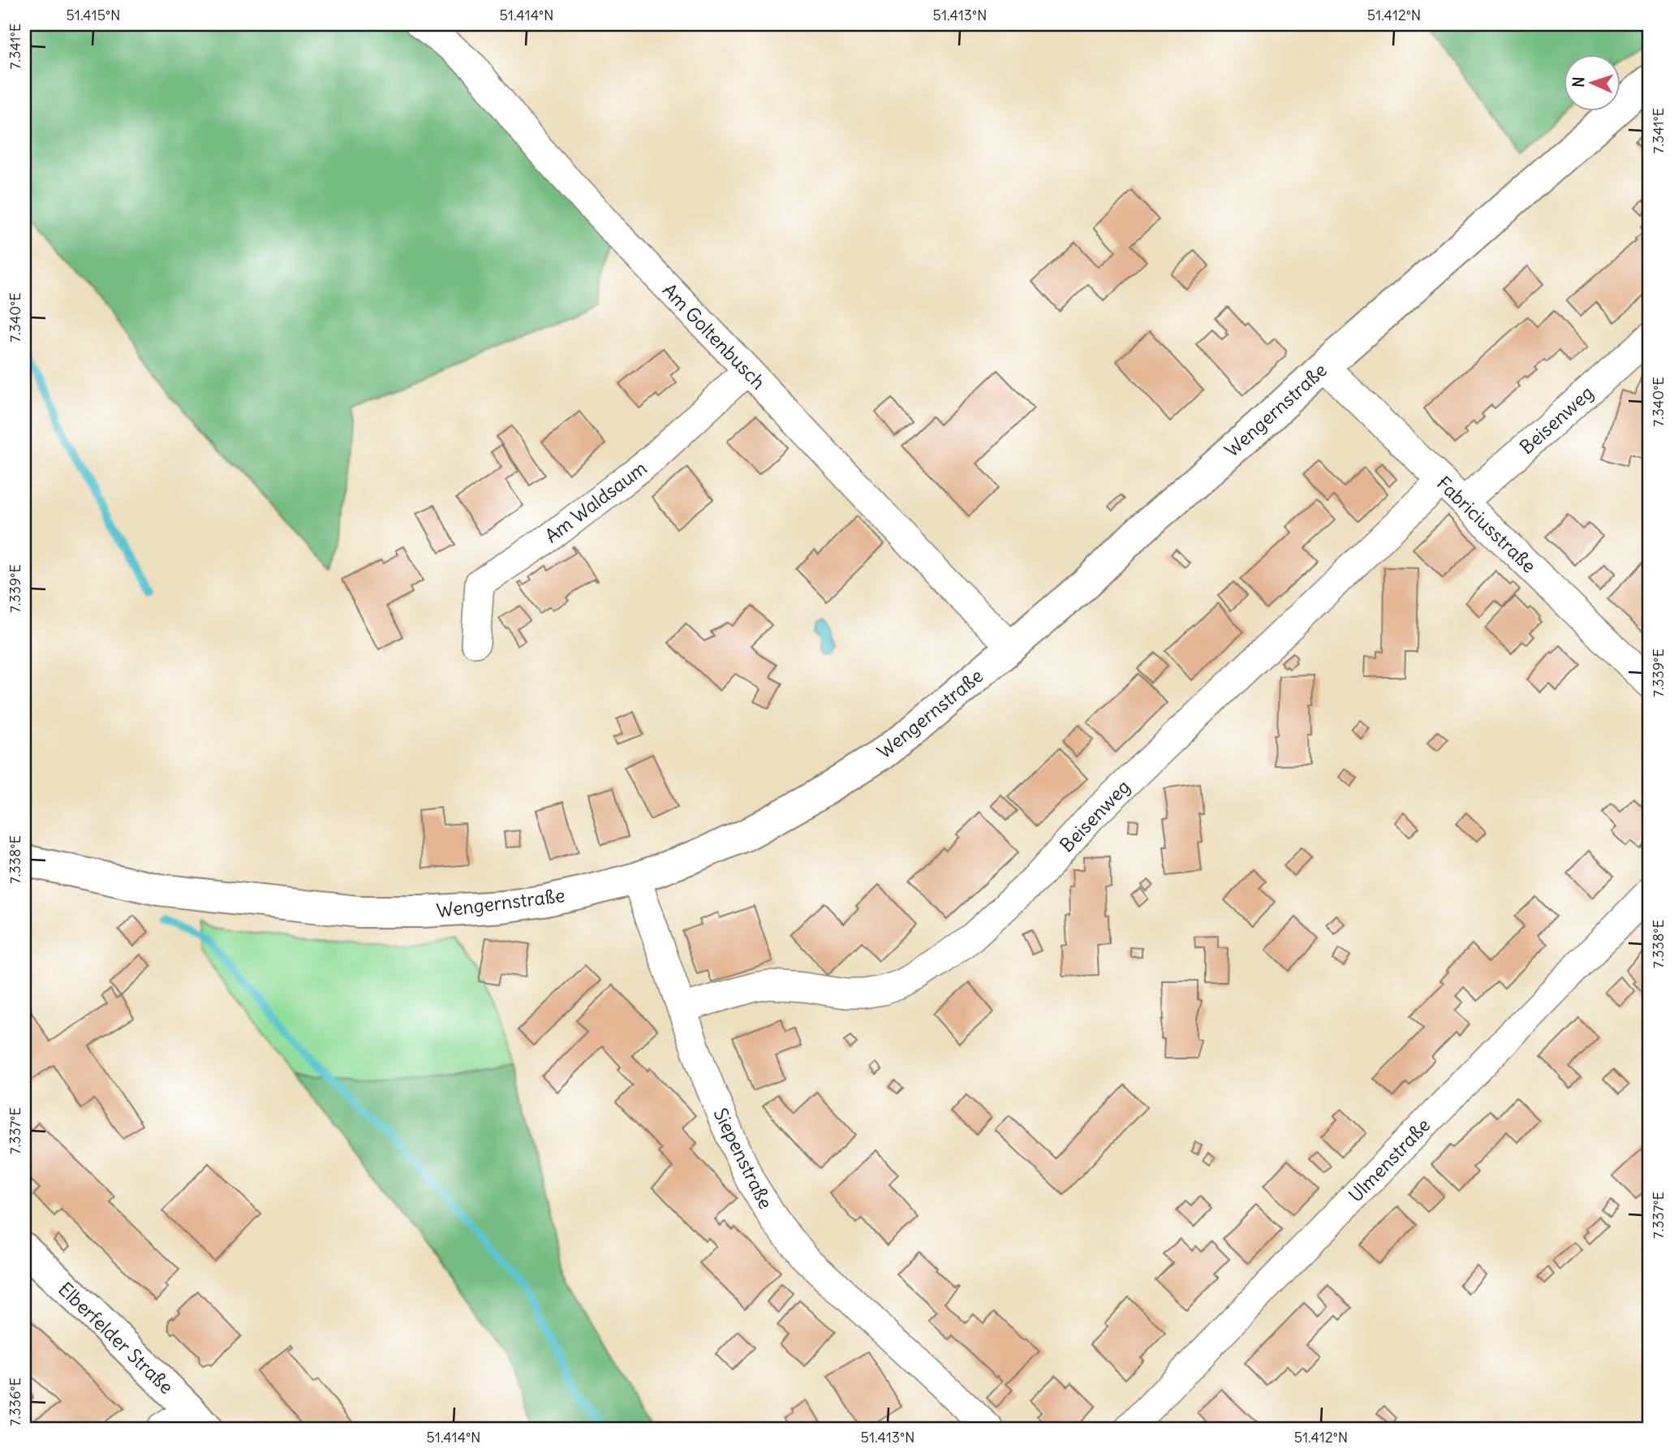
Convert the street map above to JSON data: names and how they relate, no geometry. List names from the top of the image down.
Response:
{
  "streets": {
    "main road": ["Wengernstraße", "Elberfelder Straße"],
    "street": [
      "Am Goltenbusch",
      "Beisenweg",
      "Am Waldsaum",
      "Fabriciusstraße",
      "Siepenstraße",
      "Ulmenstraße"
    ]
  },
  "crossings": [
    ["Am Goltenbusch", "Wengernstraße"],
    ["Am Goltenbusch", "Am Waldsaum"],
    ["Wengernstraße", "Fabriciusstraße"],
    ["Wengernstraße", "Siepenstraße"],
    ["Beisenweg", "Fabriciusstraße"],
    ["Beisenweg", "Siepenstraße"]
  ],
  "north": "left",
  "coordinates": [
    "51.415°N",
    "51.414°N",
    "51.413°N",
    "51.412°N",
    "7.341°E",
    "7.340°E",
    "7.339°E",
    "7.338°E",
    "7.337°E",
    "7.336°E"
  ]
}
